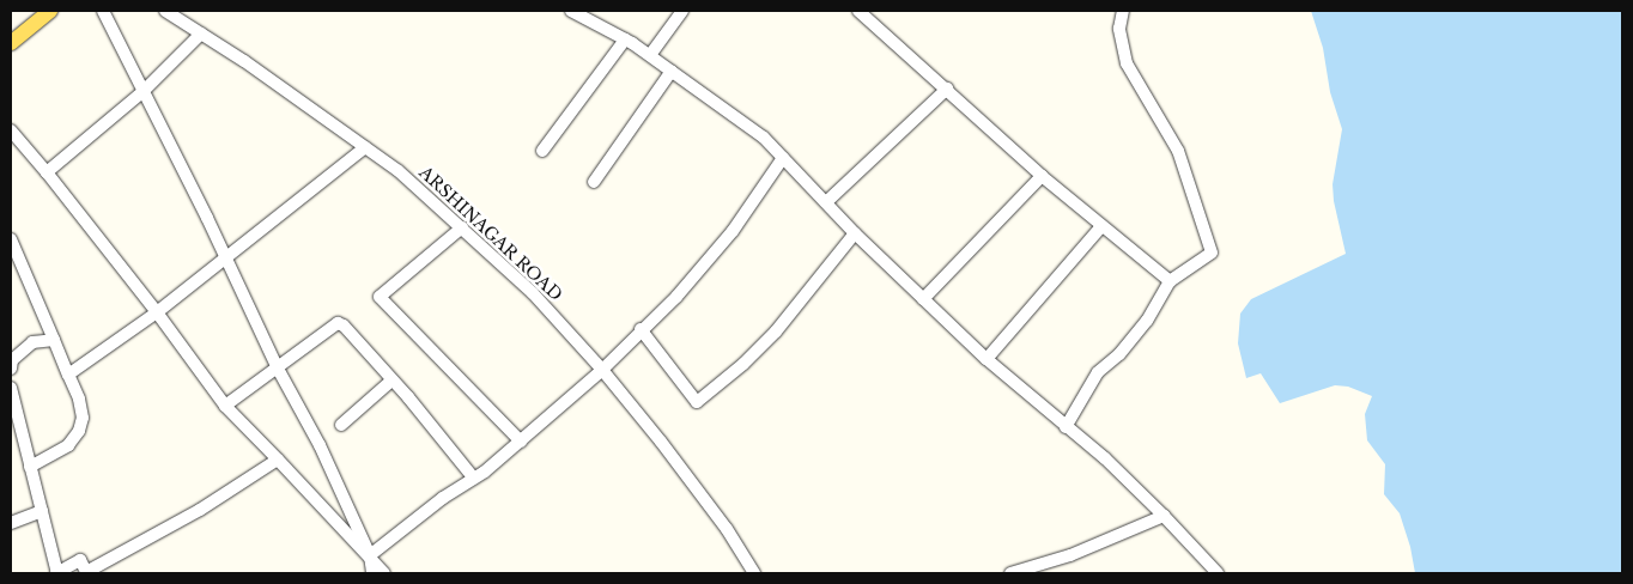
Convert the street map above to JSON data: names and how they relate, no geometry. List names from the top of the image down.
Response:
{
  "streets": {
    "street": ["ARSHINAGAR ROAD"]
  }
}
